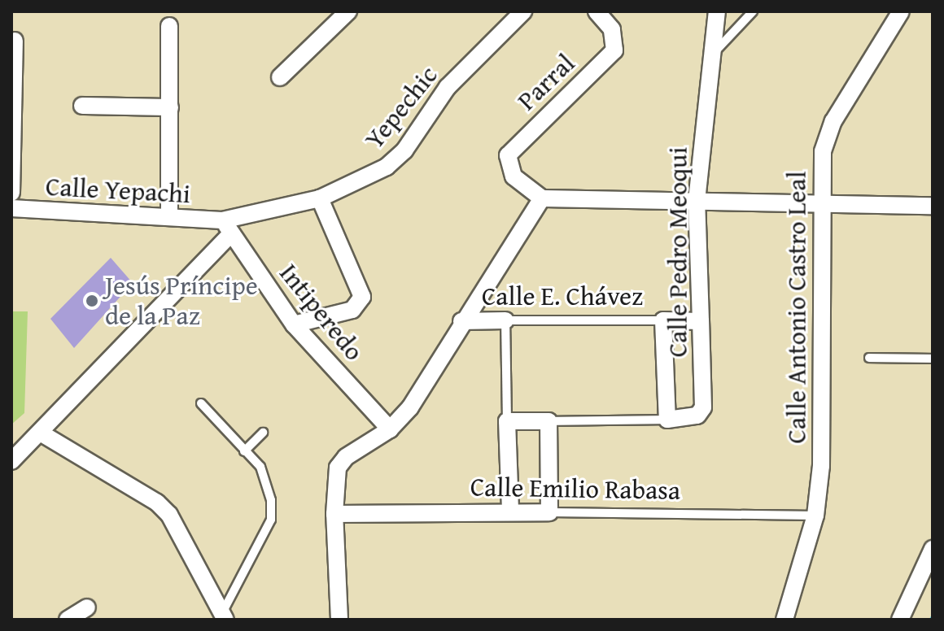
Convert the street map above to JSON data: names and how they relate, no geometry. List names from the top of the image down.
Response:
{
  "streets": {
    "street": [
      "Parral",
      "Yepechic",
      "Calle Yepachi",
      "Calle Pedro Meoqui",
      "Calle E. Chávez",
      "Calle Antonio Castro Leal",
      "Intiperedo",
      "Calle Emilio Rabasa"
    ]
  },
  "crossings": [
    ["Yepechic", "Calle Yepachi"],
    ["Yepechic", "Intiperedo"],
    ["Calle Yepachi", "Intiperedo"],
    ["Calle Pedro Meoqui", "Calle E. Chávez"],
    ["Calle Antonio Castro Leal", "Calle Emilio Rabasa"]
  ],
  "places": ["Jesús Príncipe de la Paz"]
}
